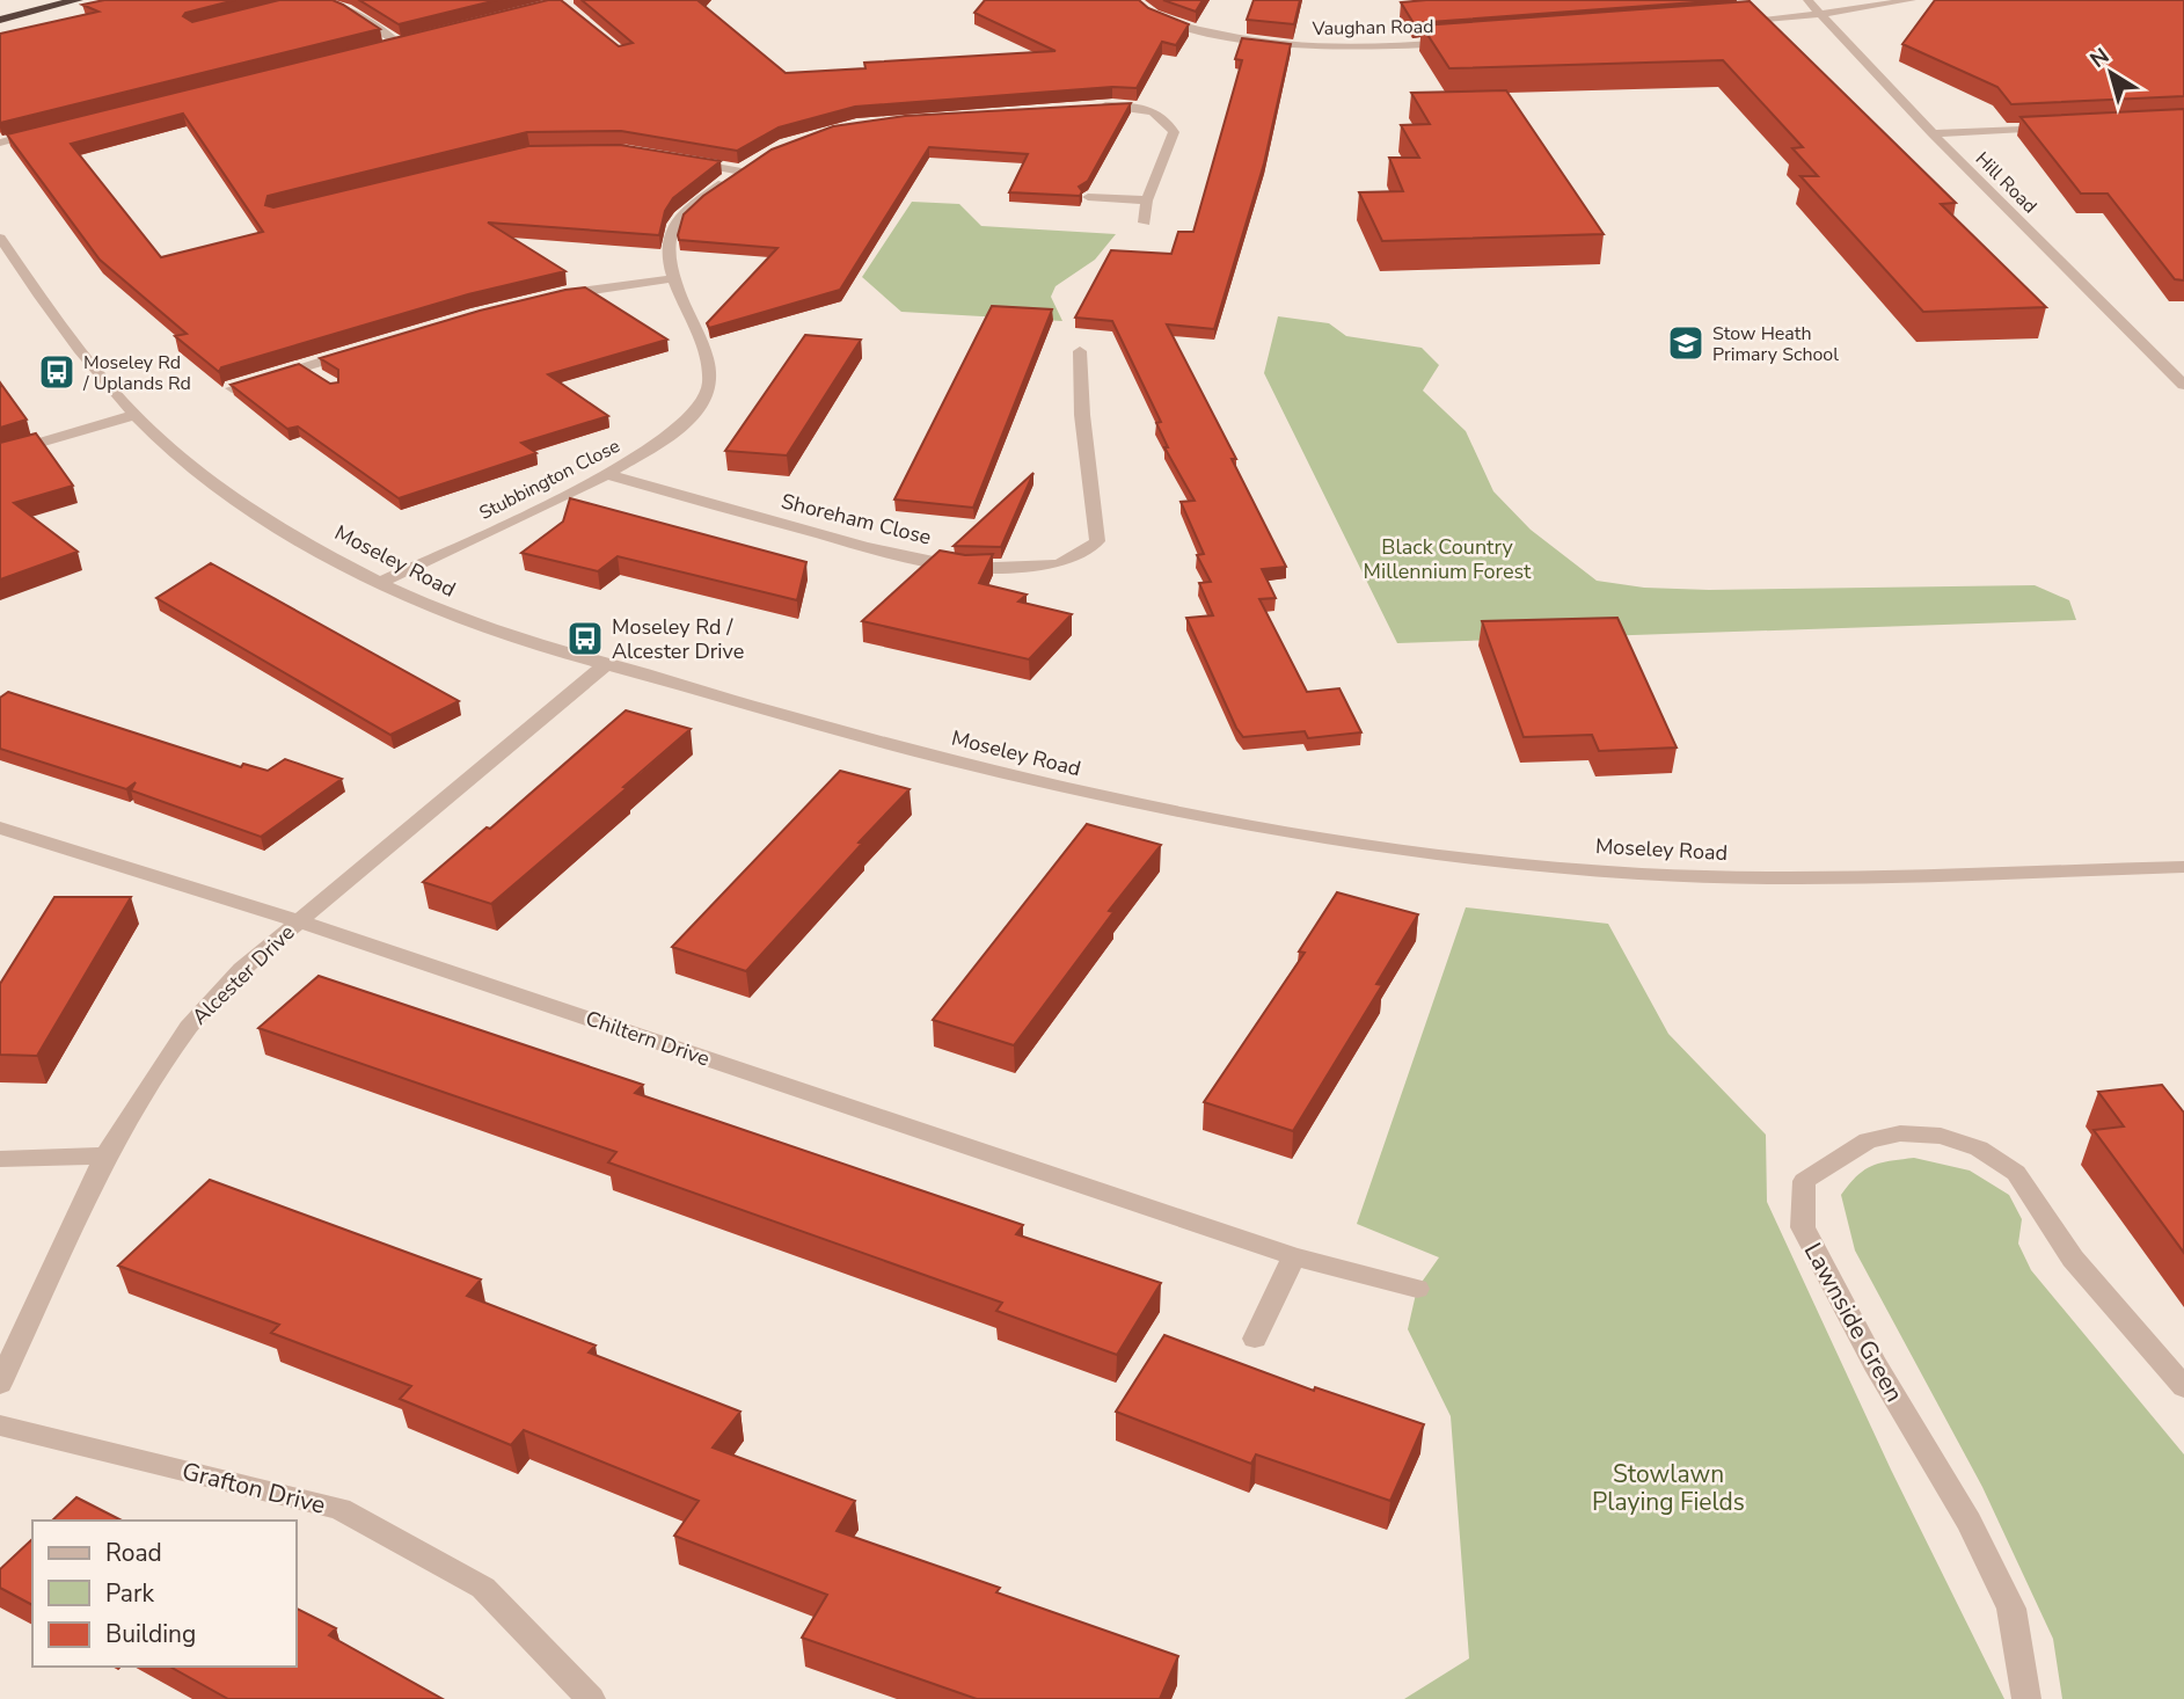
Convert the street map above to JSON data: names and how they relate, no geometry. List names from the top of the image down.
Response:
{
  "streets": {
    "street": [
      "Vaughan Road",
      "Hill Road",
      "Stubbington Close",
      "Shoreham Close",
      "Moseley Road",
      "Alcester Drive",
      "Chiltern Drive",
      "Lawnside Green",
      "Grafton Drive"
    ]
  },
  "crossings": [
    ["Stubbington Close", "Shoreham Close"],
    ["Stubbington Close", "Moseley Road"],
    ["Moseley Road", "Alcester Drive"],
    ["Alcester Drive", "Chiltern Drive"]
  ],
  "parks": ["Black Country Millennium Forest", "Stowlawn Playing Fields"],
  "places": {
    "school or university": ["Stow Heath Primary School"],
    "bus stop": ["Moseley Rd / Uplands Rd", "Moseley Rd / Alcester Drive"]
  },
  "legend": ["Road", "Park", "Building"],
  "north": "top left"
}
